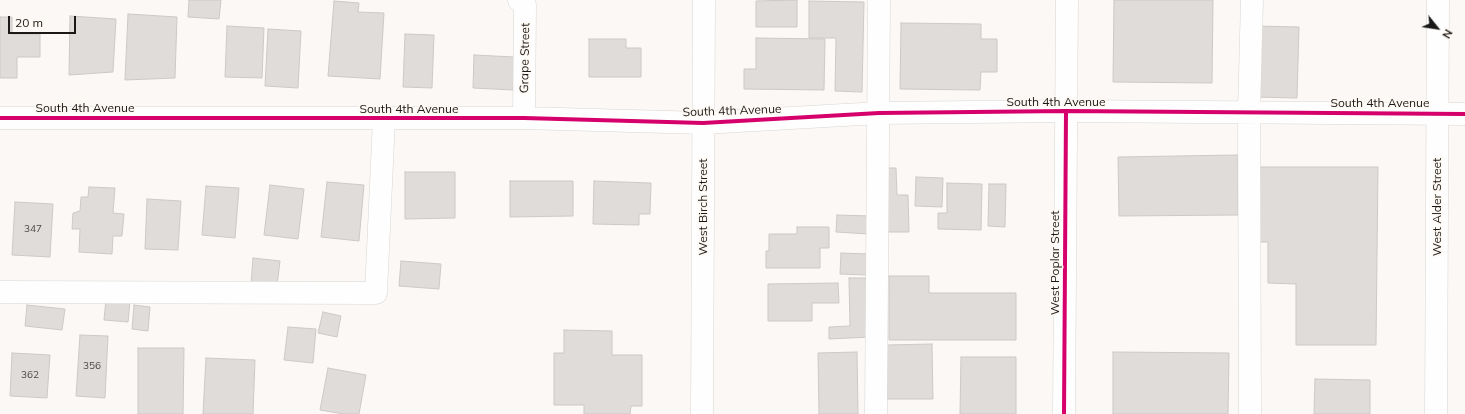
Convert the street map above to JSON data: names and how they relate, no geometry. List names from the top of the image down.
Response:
{
  "streets": {
    "street": [
      "Grape Street",
      "South 4th Avenue",
      "West Birch Street",
      "West Alder Street",
      "West Poplar Street"
    ]
  },
  "crossings": [
    ["Grape Street", "South 4th Avenue"],
    ["South 4th Avenue", "West Birch Street"],
    ["South 4th Avenue", "West Alder Street"],
    ["South 4th Avenue", "West Poplar Street"]
  ],
  "house_numbers": ["347", "356", "362"],
  "scale_bar": "20 m",
  "north": "bottom right"
}
